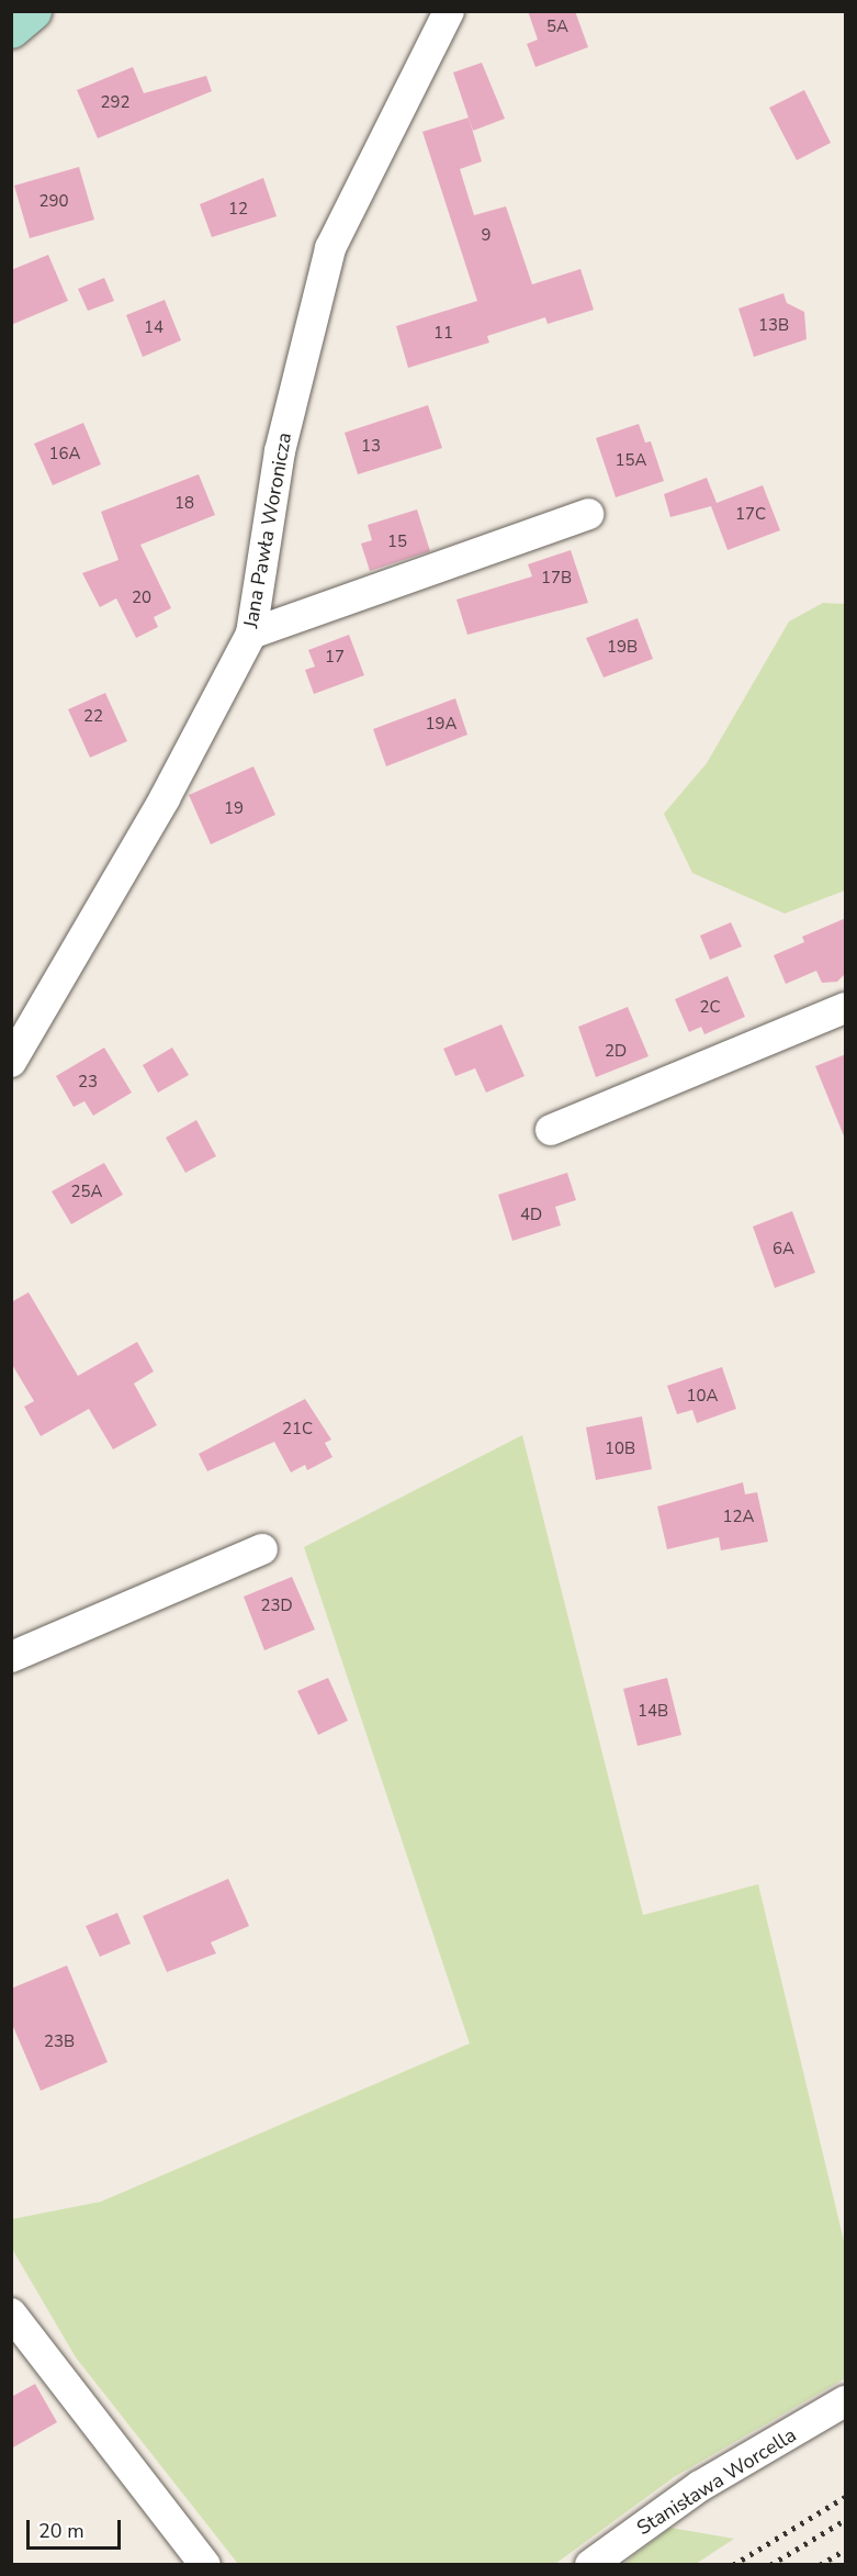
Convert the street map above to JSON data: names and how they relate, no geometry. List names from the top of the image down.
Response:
{
  "streets": {
    "street": ["Jana Pawła Woronicza", "Stanisława Worcella"]
  },
  "house_numbers": [
    "5A",
    "292",
    "290",
    "12",
    "9",
    "13B",
    "14",
    "11",
    "13",
    "16A",
    "15A",
    "18",
    "17C",
    "15",
    "17B",
    "20",
    "19B",
    "17",
    "22",
    "19A",
    "19",
    "2C",
    "2D",
    "23",
    "25A",
    "4D",
    "6A",
    "10A",
    "21C",
    "10B",
    "12A",
    "23D",
    "14B",
    "23B"
  ],
  "scale_bar": "20 m"
}
